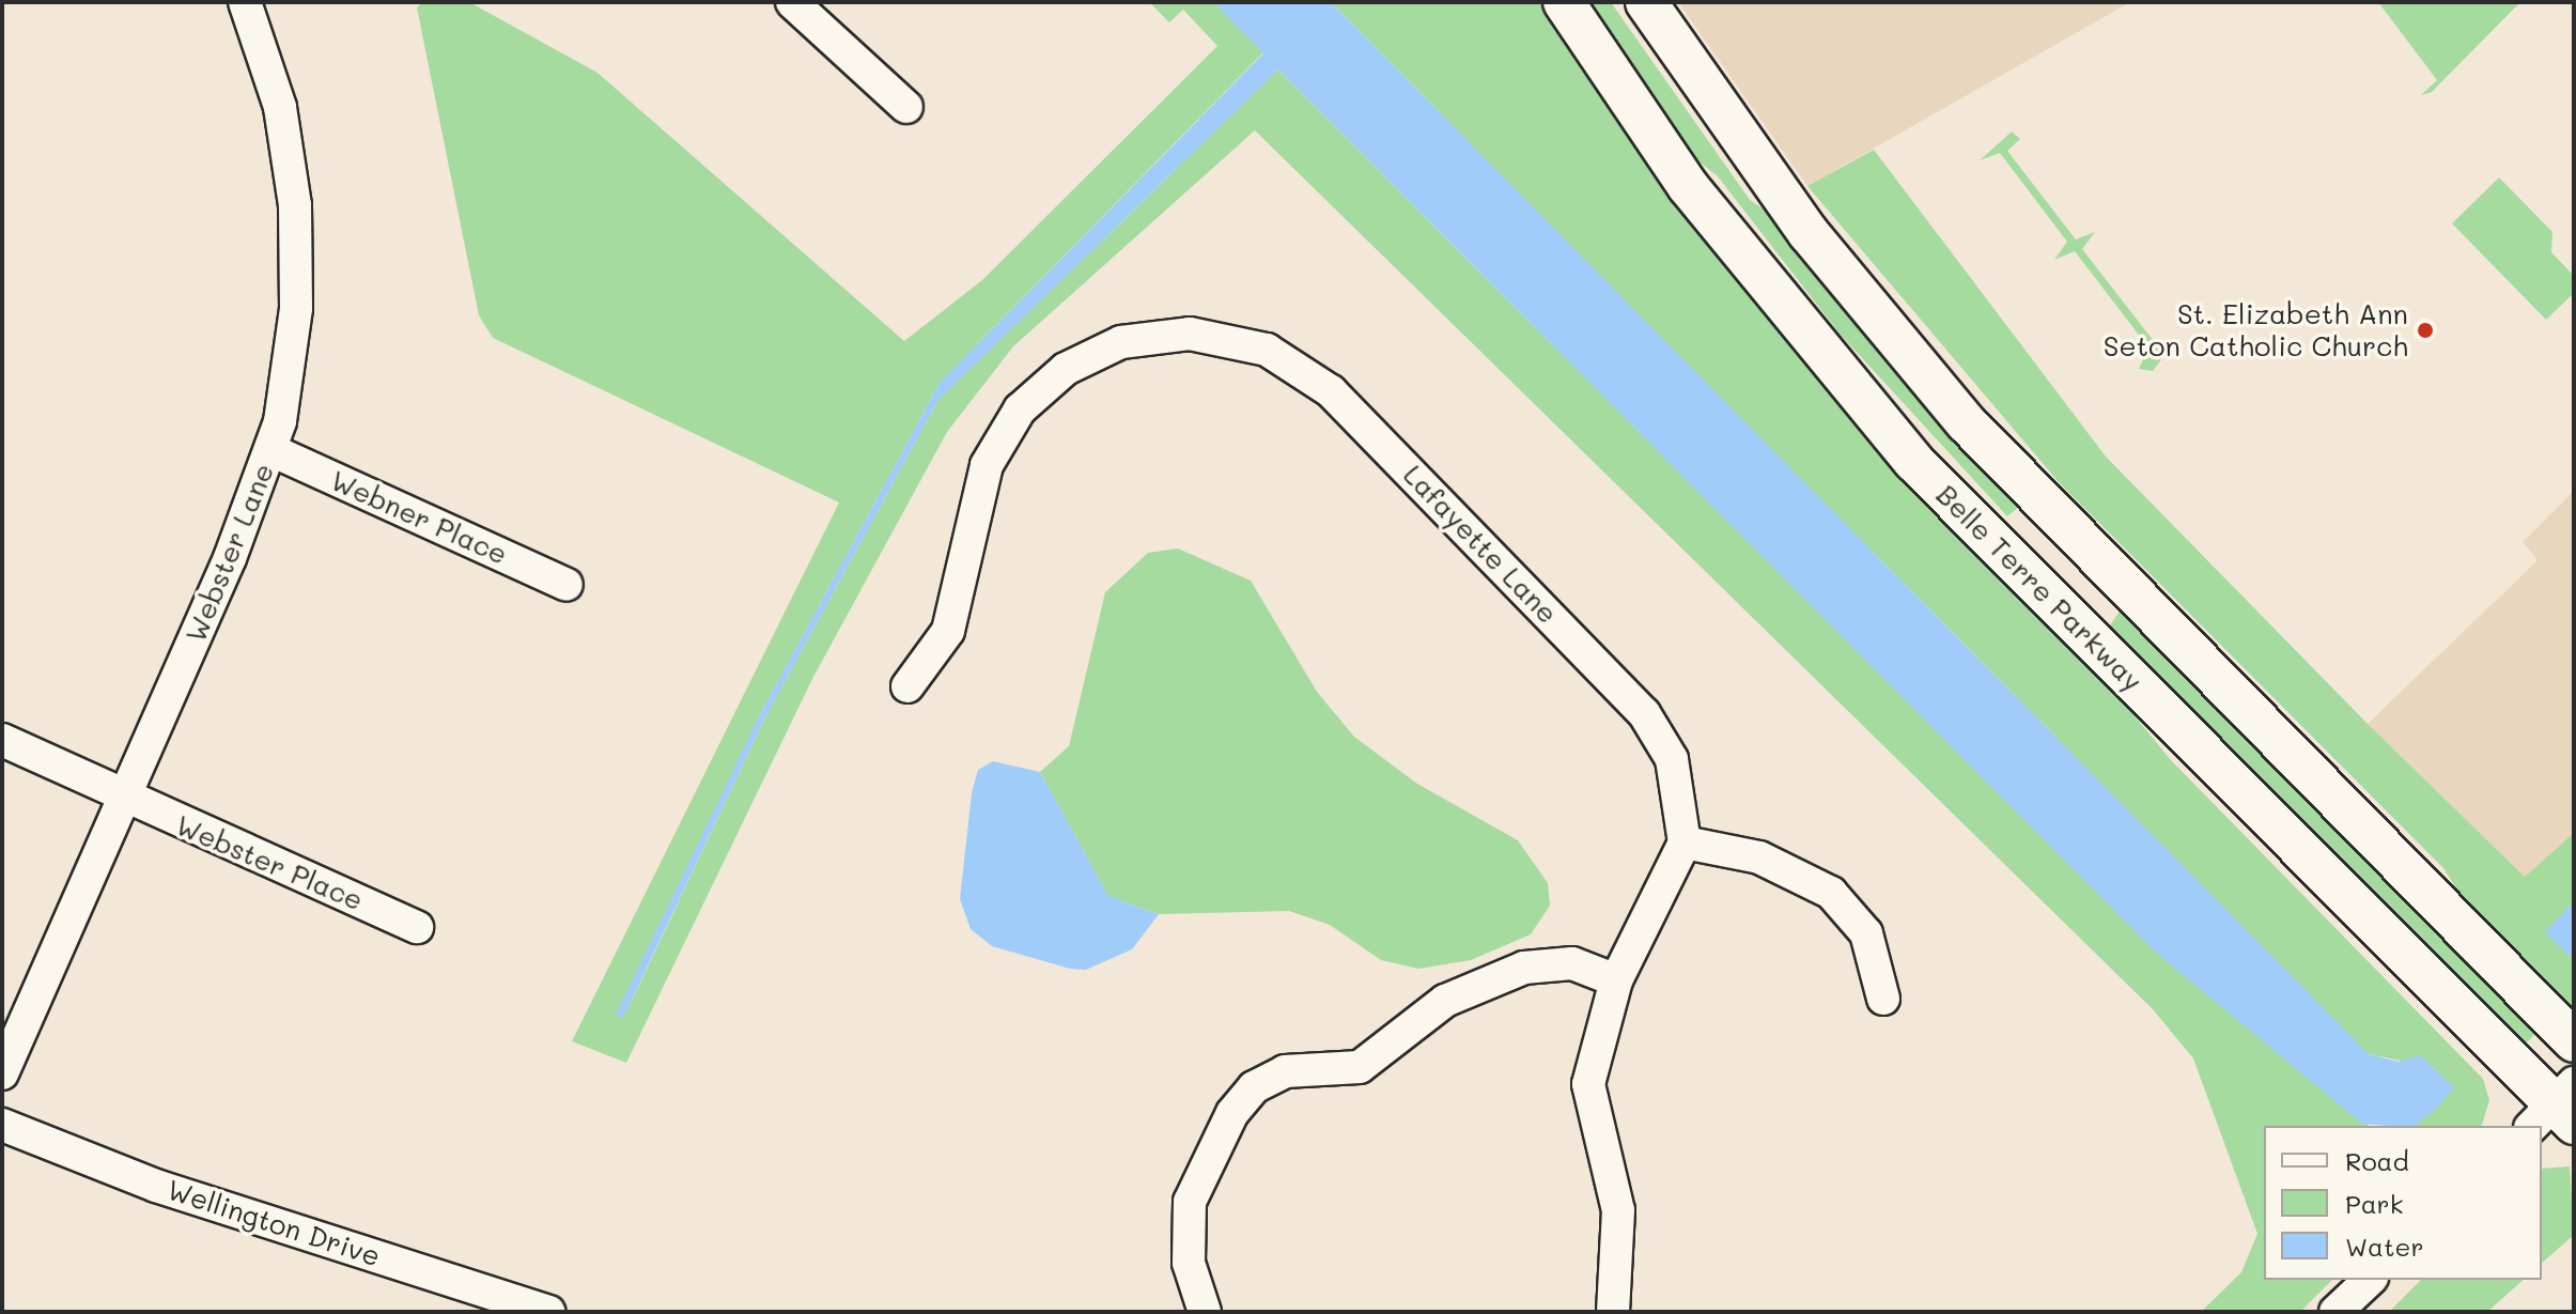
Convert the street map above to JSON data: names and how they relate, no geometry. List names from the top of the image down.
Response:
{
  "streets": {
    "main road": ["Belle Terre Parkway"],
    "street": [
      "Webner Place",
      "Lafayette Lane",
      "Webster Lane",
      "Webster Place",
      "Wellington Drive"
    ]
  },
  "crossings": [
    ["Webner Place", "Webster Lane"],
    ["Webster Lane", "Webster Place"]
  ],
  "places": ["St. Elizabeth Ann Seton Catholic Church"],
  "legend": ["Road", "Park", "Water"]
}
